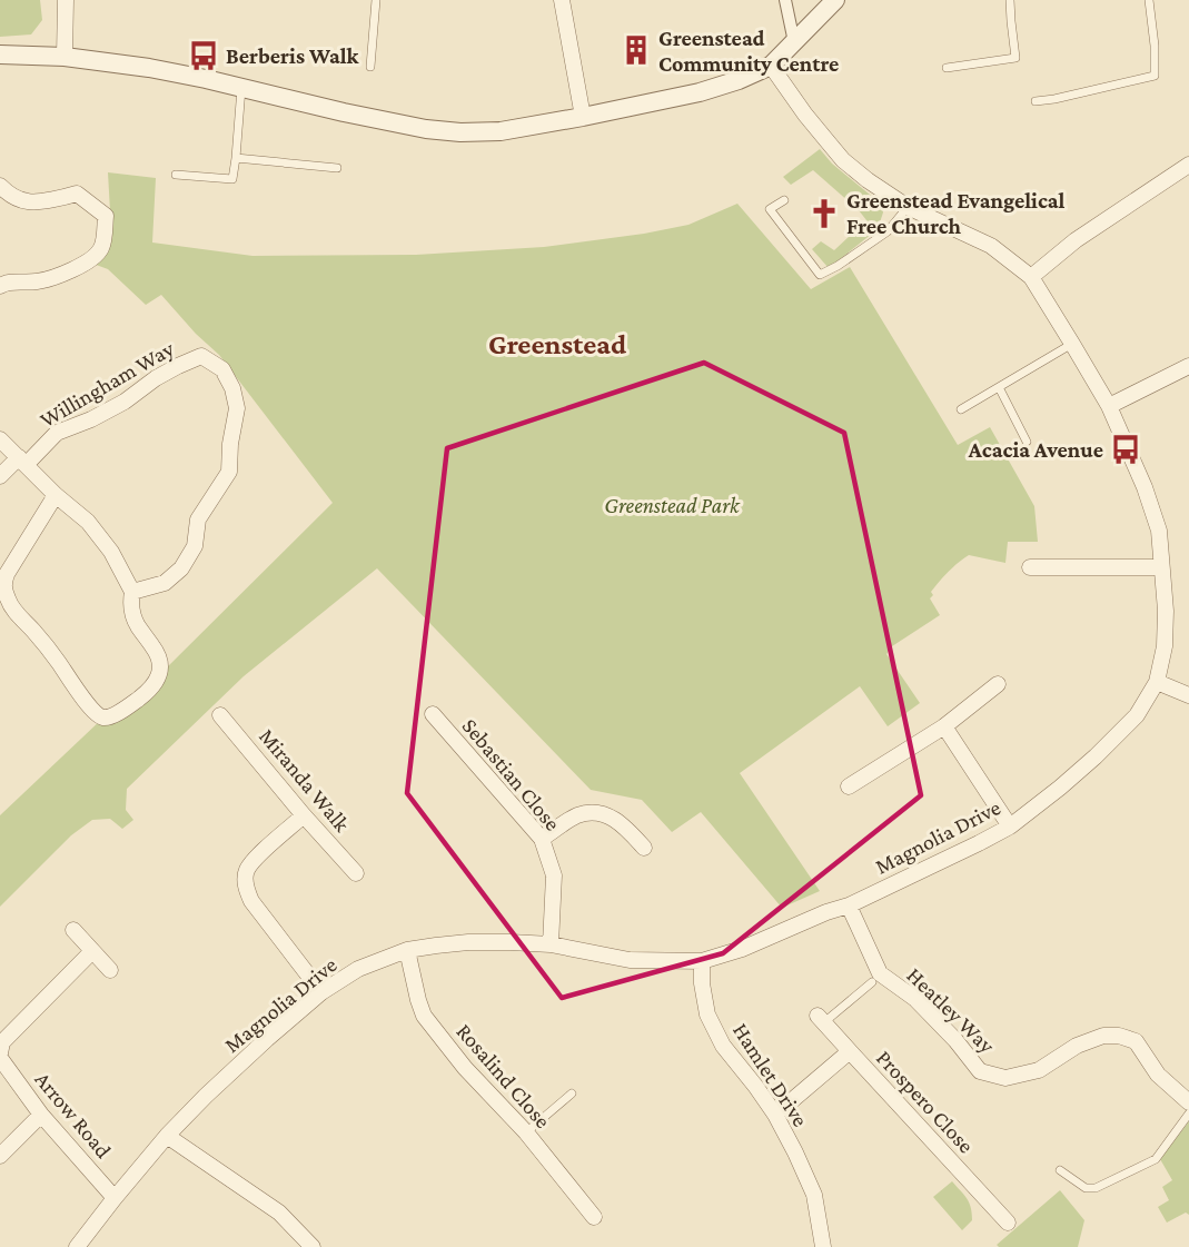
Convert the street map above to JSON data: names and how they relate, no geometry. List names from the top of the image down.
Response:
{
  "streets": {
    "street": [
      "Willingham Way",
      "Sebastian Close",
      "Miranda Walk",
      "Magnolia Drive",
      "Heatley Way",
      "Hamlet Drive",
      "Rosalind Close",
      "Prospero Close",
      "Arrow Road"
    ]
  },
  "crossings": [
    ["Sebastian Close", "Magnolia Drive"],
    ["Magnolia Drive", "Heatley Way"],
    ["Magnolia Drive", "Hamlet Drive"],
    ["Magnolia Drive", "Rosalind Close"],
    ["Magnolia Drive", "Arrow Road"],
    ["Hamlet Drive", "Prospero Close"]
  ],
  "districts": ["Greenstead"],
  "parks": ["Greenstead Park"],
  "places": {
    "building": ["Greenstead Community Centre"],
    "bus stop": ["Berberis Walk", "Acacia Avenue"],
    "church": ["Greenstead Evangelical Free Church"]
  }
}
